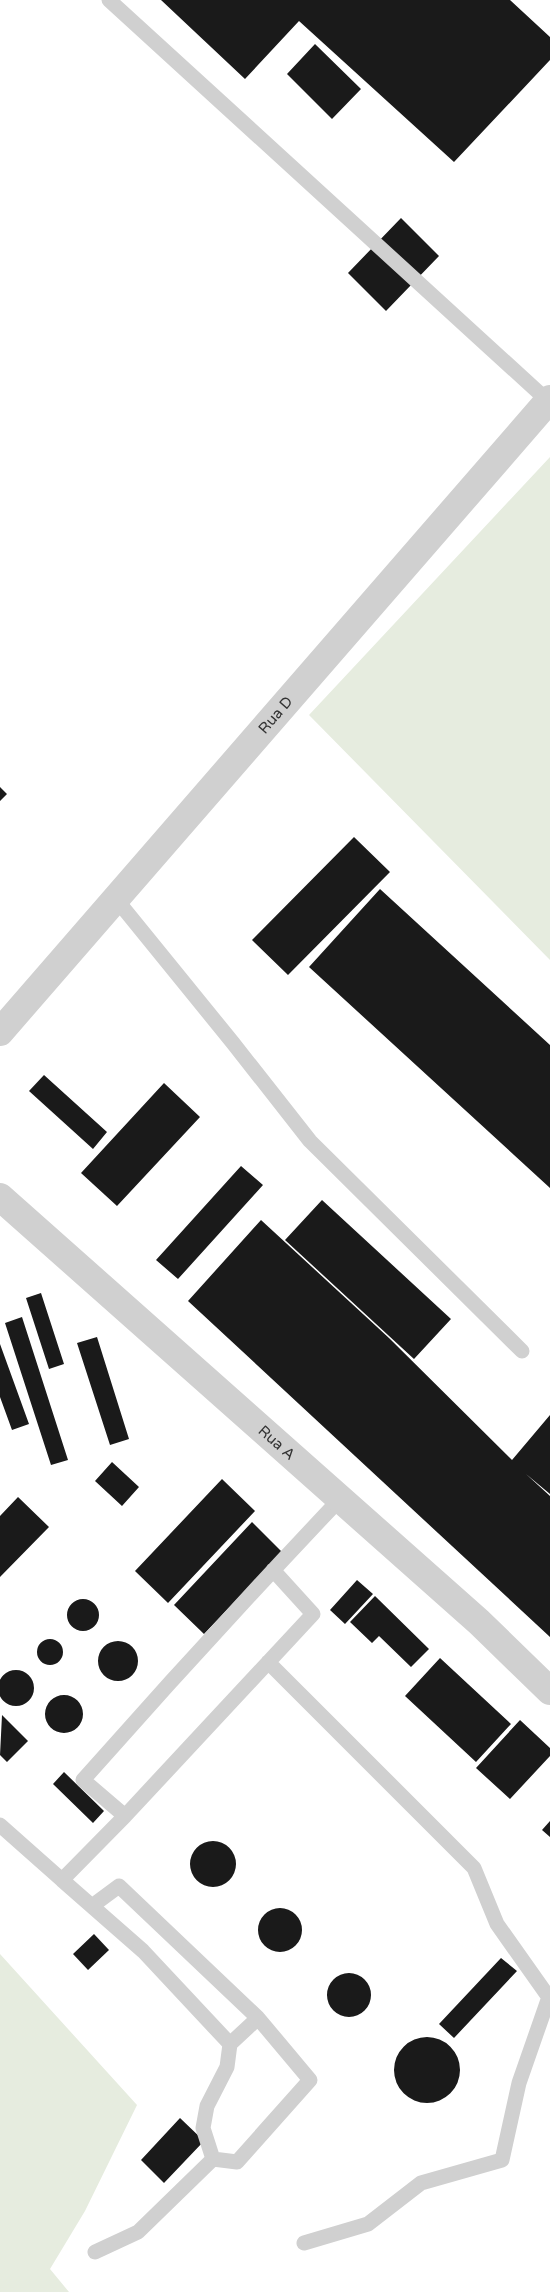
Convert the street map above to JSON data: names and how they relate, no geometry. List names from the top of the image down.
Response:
{
  "streets": {
    "street": ["Rua D", "Rua A"]
  }
}
